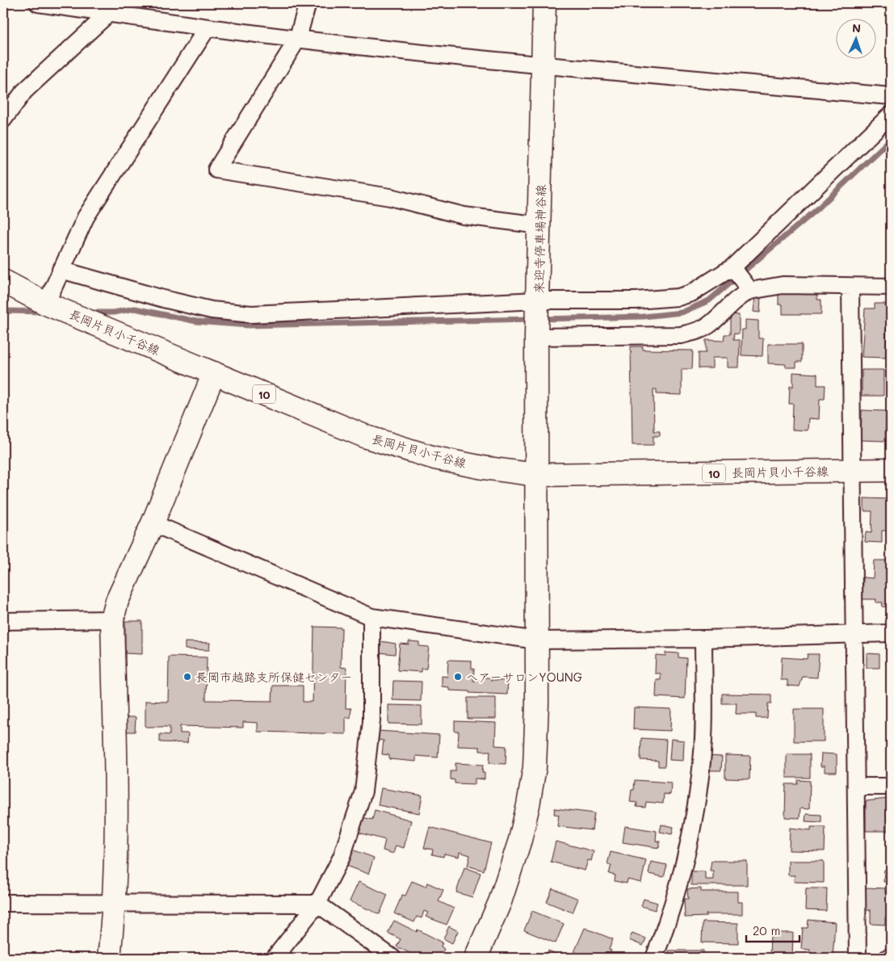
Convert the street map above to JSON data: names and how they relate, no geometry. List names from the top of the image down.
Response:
{
  "streets": {
    "main road": ["来迎寺停車場神谷線", "長岡片貝小千谷線", "10"]
  },
  "crossings": [
    ["来迎寺停車場神谷線", "長岡片貝小千谷線"]
  ],
  "places": ["長岡市越路支所保健センター", "ヘアーサロンYOUNG"],
  "scale_bar": "20 m",
  "north": "top"
}
